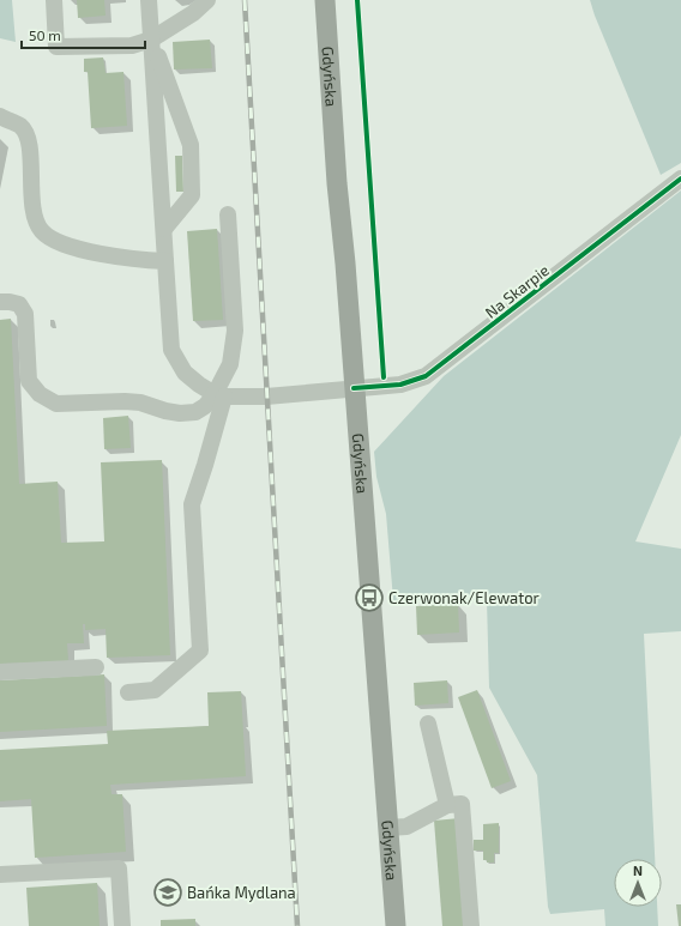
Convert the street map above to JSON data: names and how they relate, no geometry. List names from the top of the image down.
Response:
{
  "streets": {
    "main road": ["Gdyńska"],
    "street": ["Na Skarpie"]
  },
  "crossings": [
    ["Gdyńska", "Na Skarpie"]
  ],
  "places": {
    "bus stop": ["Czerwonak/Elewator"],
    "school or university": ["Bańka Mydlana"]
  },
  "scale_bar": "50 m",
  "north": "top"
}
